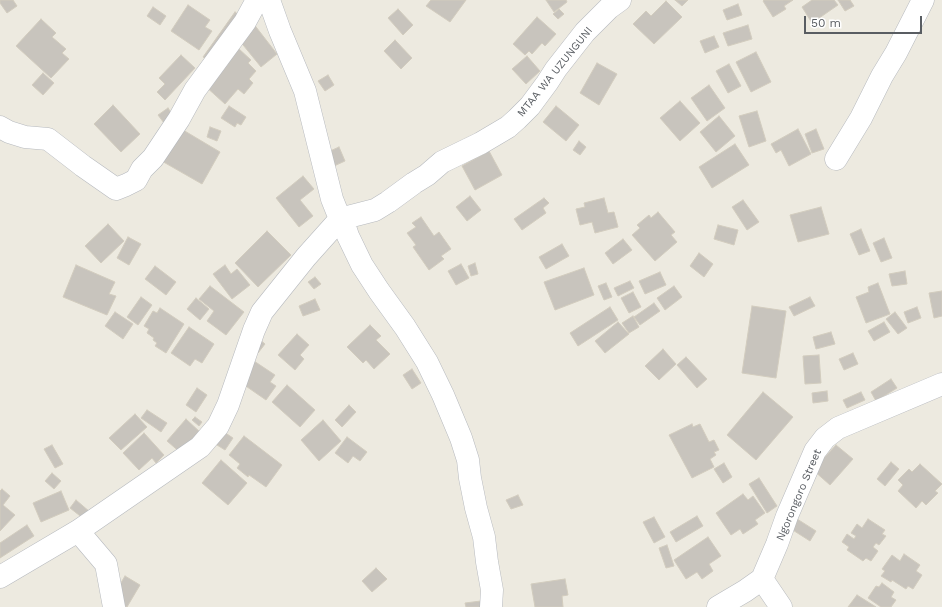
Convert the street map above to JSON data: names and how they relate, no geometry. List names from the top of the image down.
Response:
{
  "streets": {
    "street": ["MTAA WA UZUNGUNI", "Ngorongoro Street"]
  },
  "scale_bar": "50 m"
}
